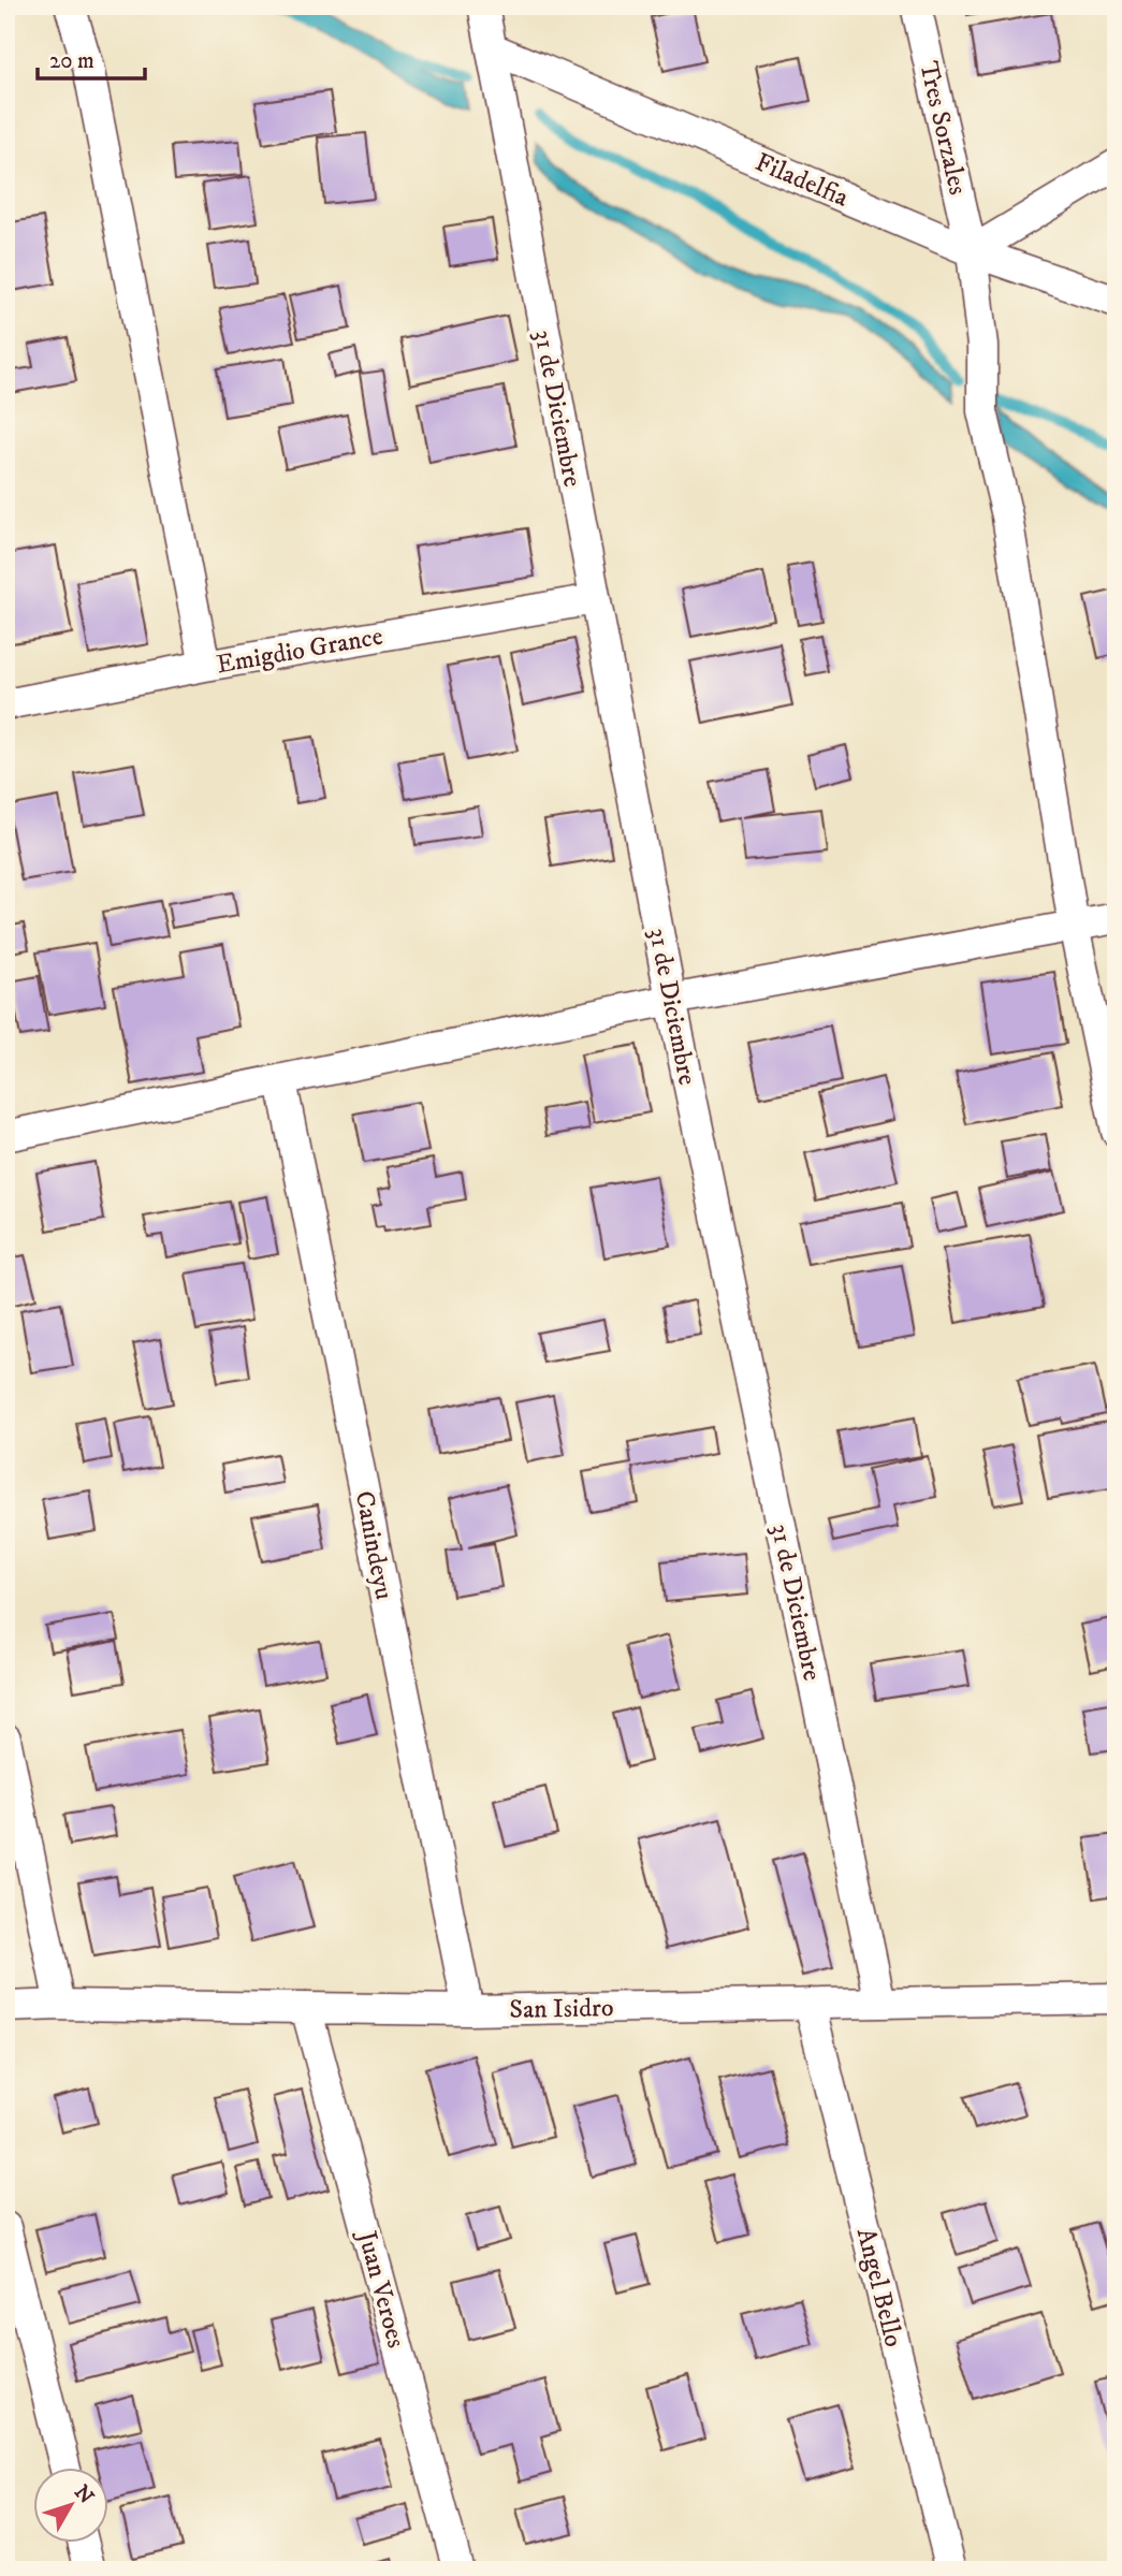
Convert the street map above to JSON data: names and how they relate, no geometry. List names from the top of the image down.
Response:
{
  "streets": {
    "street": [
      "Tres Sorzales",
      "Filadelfia",
      "31 de Diciembre",
      "Emigdio Grance",
      "Canindeyu",
      "San Isidro",
      "Angel Bello",
      "Juan Veroes"
    ]
  },
  "crossings": [
    ["Tres Sorzales", "Filadelfia"],
    ["Filadelfia", "31 de Diciembre"],
    ["31 de Diciembre", "Emigdio Grance"],
    ["31 de Diciembre", "San Isidro"],
    ["Canindeyu", "San Isidro"],
    ["San Isidro", "Angel Bello"],
    ["San Isidro", "Juan Veroes"]
  ],
  "scale_bar": "20 m",
  "north": "top right"
}
